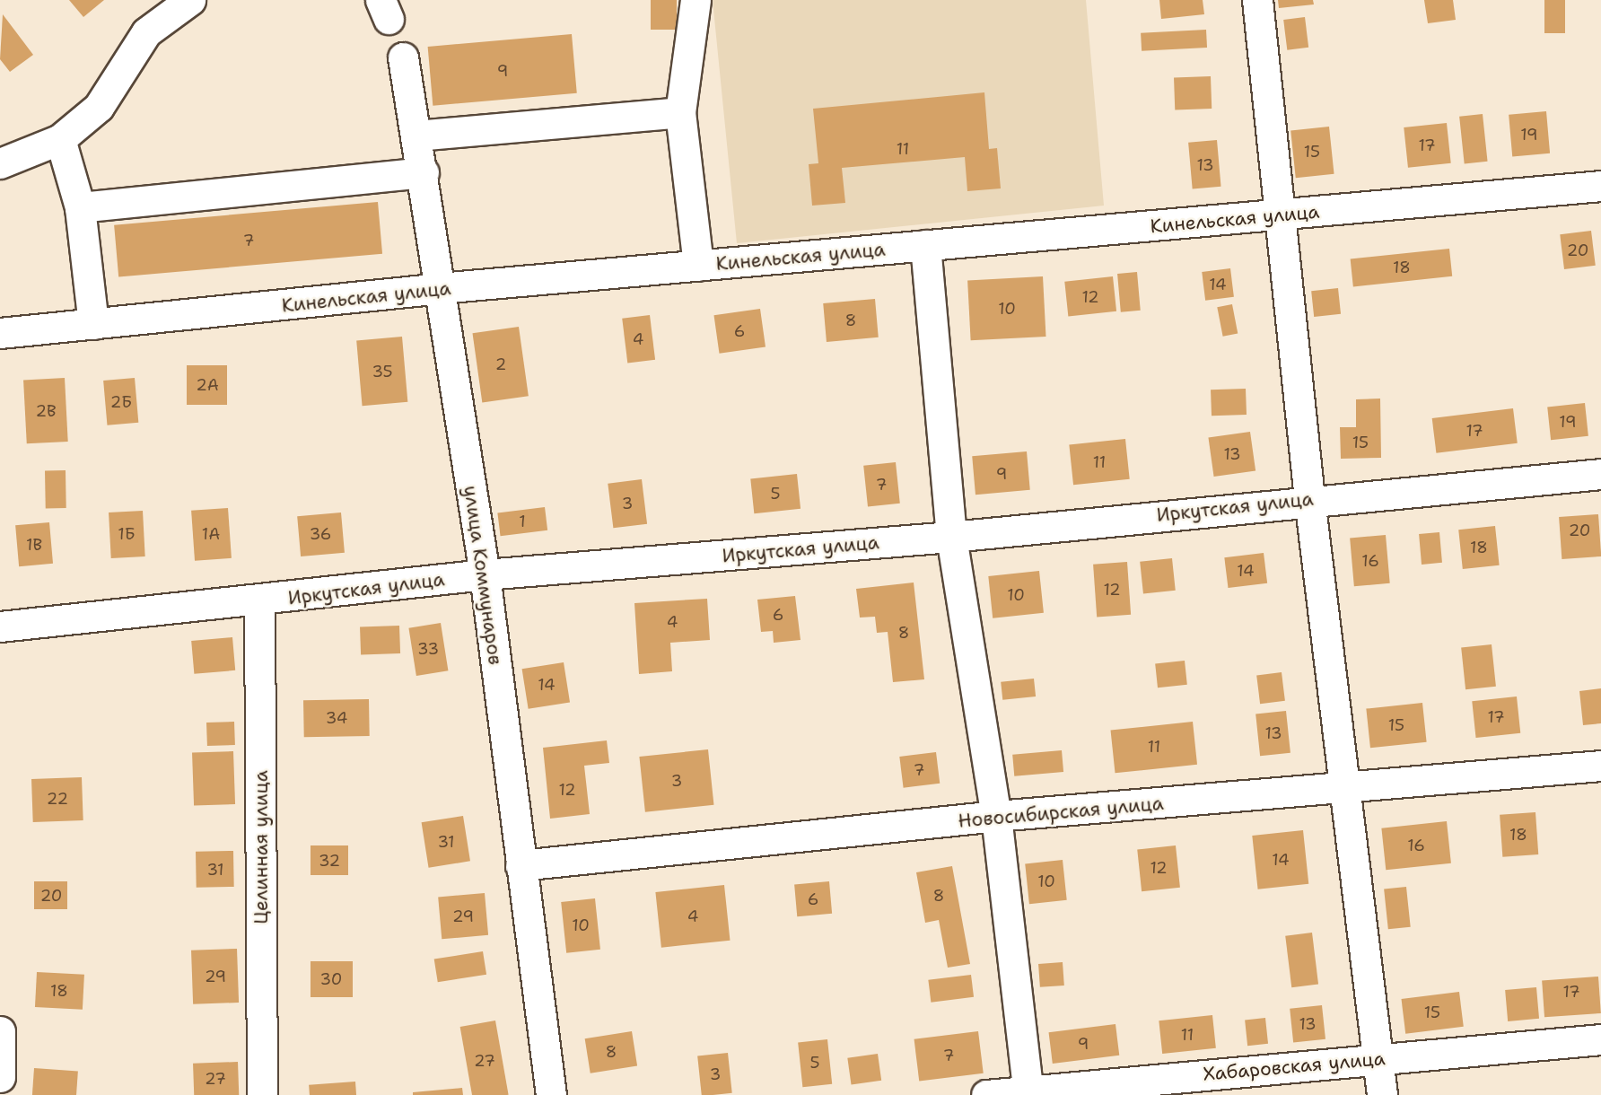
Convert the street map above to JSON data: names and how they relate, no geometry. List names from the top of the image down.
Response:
{
  "streets": {
    "street": [
      "Кинельская улица",
      "Иркутская улица",
      "улица Коммунаров",
      "Новосибирская улица",
      "Целинная улица",
      "Хабаровская улица"
    ]
  },
  "crossings": [
    ["Кинельская улица", "улица Коммунаров"],
    ["Иркутская улица", "улица Коммунаров"],
    ["Иркутская улица", "Целинная улица"],
    ["улица Коммунаров", "Новосибирская улица"]
  ],
  "house_numbers": [
    "9",
    "19",
    "17",
    "11",
    "15",
    "13",
    "7",
    "20",
    "18",
    "14",
    "12",
    "10",
    "8",
    "6",
    "4",
    "2",
    "35",
    "2А",
    "2Б",
    "2В",
    "19",
    "17",
    "15",
    "13",
    "11",
    "9",
    "7",
    "5",
    "3",
    "1",
    "20",
    "1Б",
    "1А",
    "36",
    "1В",
    "18",
    "16",
    "14",
    "12",
    "10",
    "6",
    "4",
    "8",
    "33",
    "14",
    "17",
    "34",
    "15",
    "13",
    "11",
    "7",
    "3",
    "12",
    "22",
    "18",
    "31",
    "16",
    "14",
    "32",
    "12",
    "31",
    "10",
    "20",
    "8",
    "6",
    "29",
    "4",
    "10",
    "29",
    "30",
    "18",
    "17",
    "15",
    "13",
    "11",
    "9",
    "8",
    "7",
    "27",
    "5",
    "3",
    "27"
  ]
}
